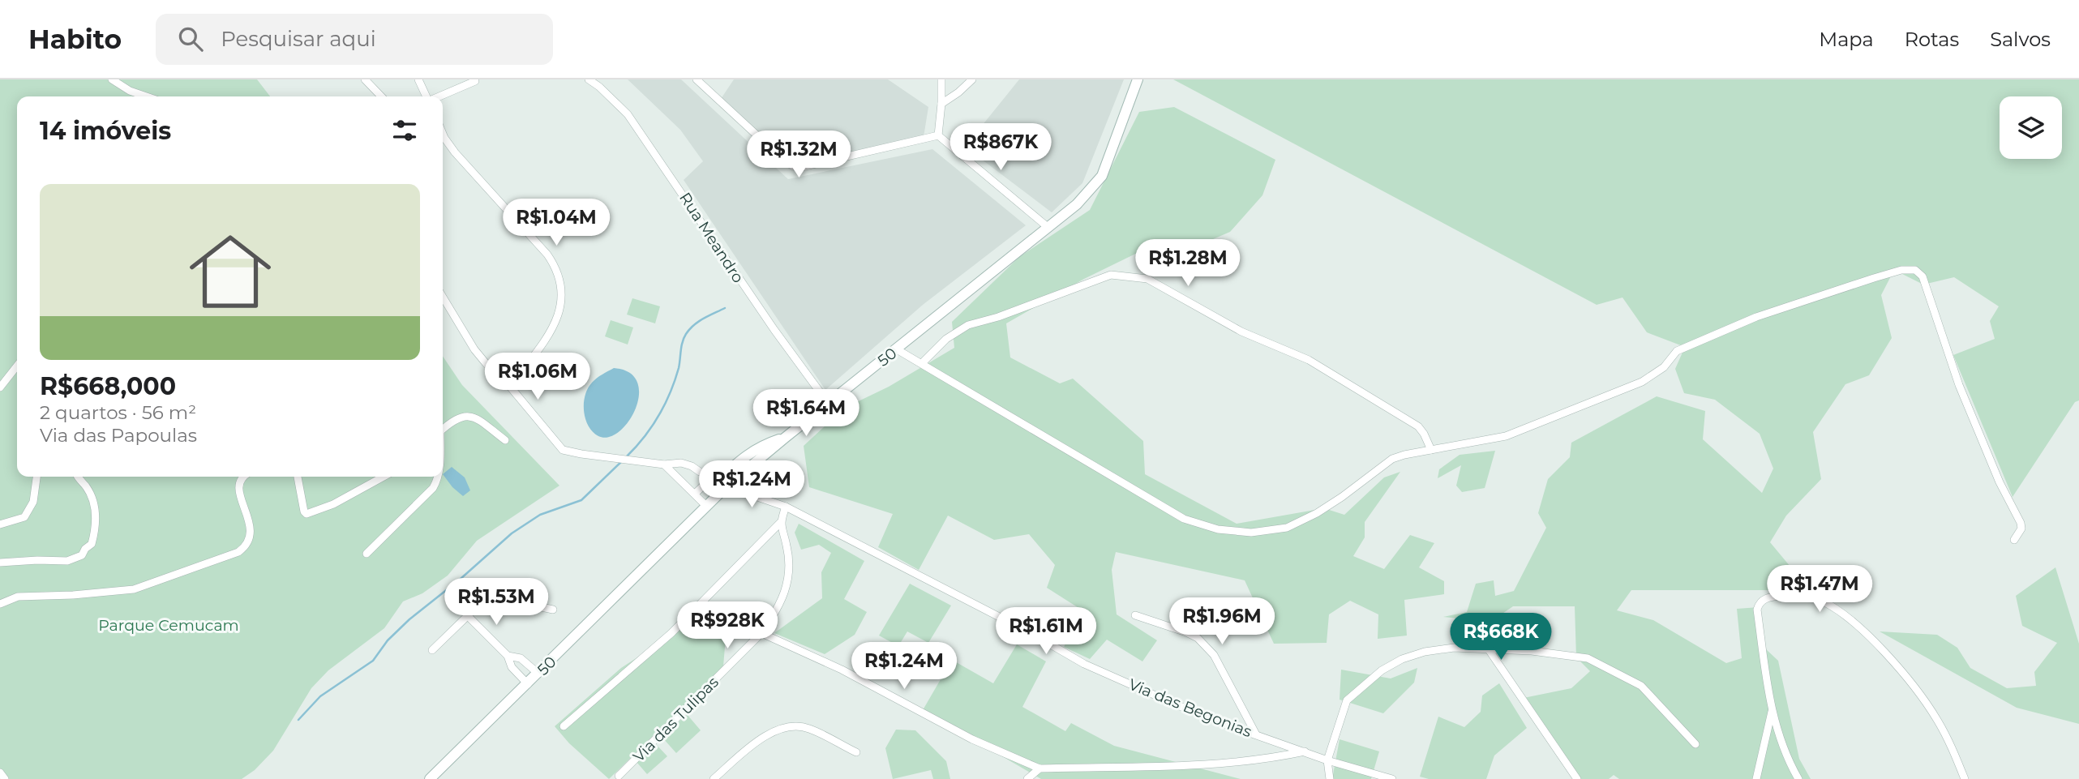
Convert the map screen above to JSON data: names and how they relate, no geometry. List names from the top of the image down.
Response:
{
  "streets": {
    "main road": ["50"],
    "street": ["Rua Meandro", "Via das Begonias", "Via das Tulipas"]
  },
  "crossings": [
    ["Rua Meandro", "50"]
  ],
  "parks": ["Parque Cemucam"],
  "page": {
    "header": "Habito",
    "search": "Pesquisar aqui",
    "nav": ["Mapa", "Rotas", "Salvos"],
    "heading": "14 imóveis",
    "price": [
      "R$867K",
      "R$1.32M",
      "R$1.04M",
      "R$1.28M",
      "R$1.06M",
      "R$1.64M",
      "R$1.24M",
      "R$1.47M",
      "R$1.53M",
      "R$1.96M",
      "R$928K",
      "R$1.61M",
      "R$668K",
      "R$1.24M"
    ],
    "list": [
      {
        "name": "R$668,000",
        "note": "2 quartos · 56 m² · Via das Papoulas"
      }
    ]
  }
}
